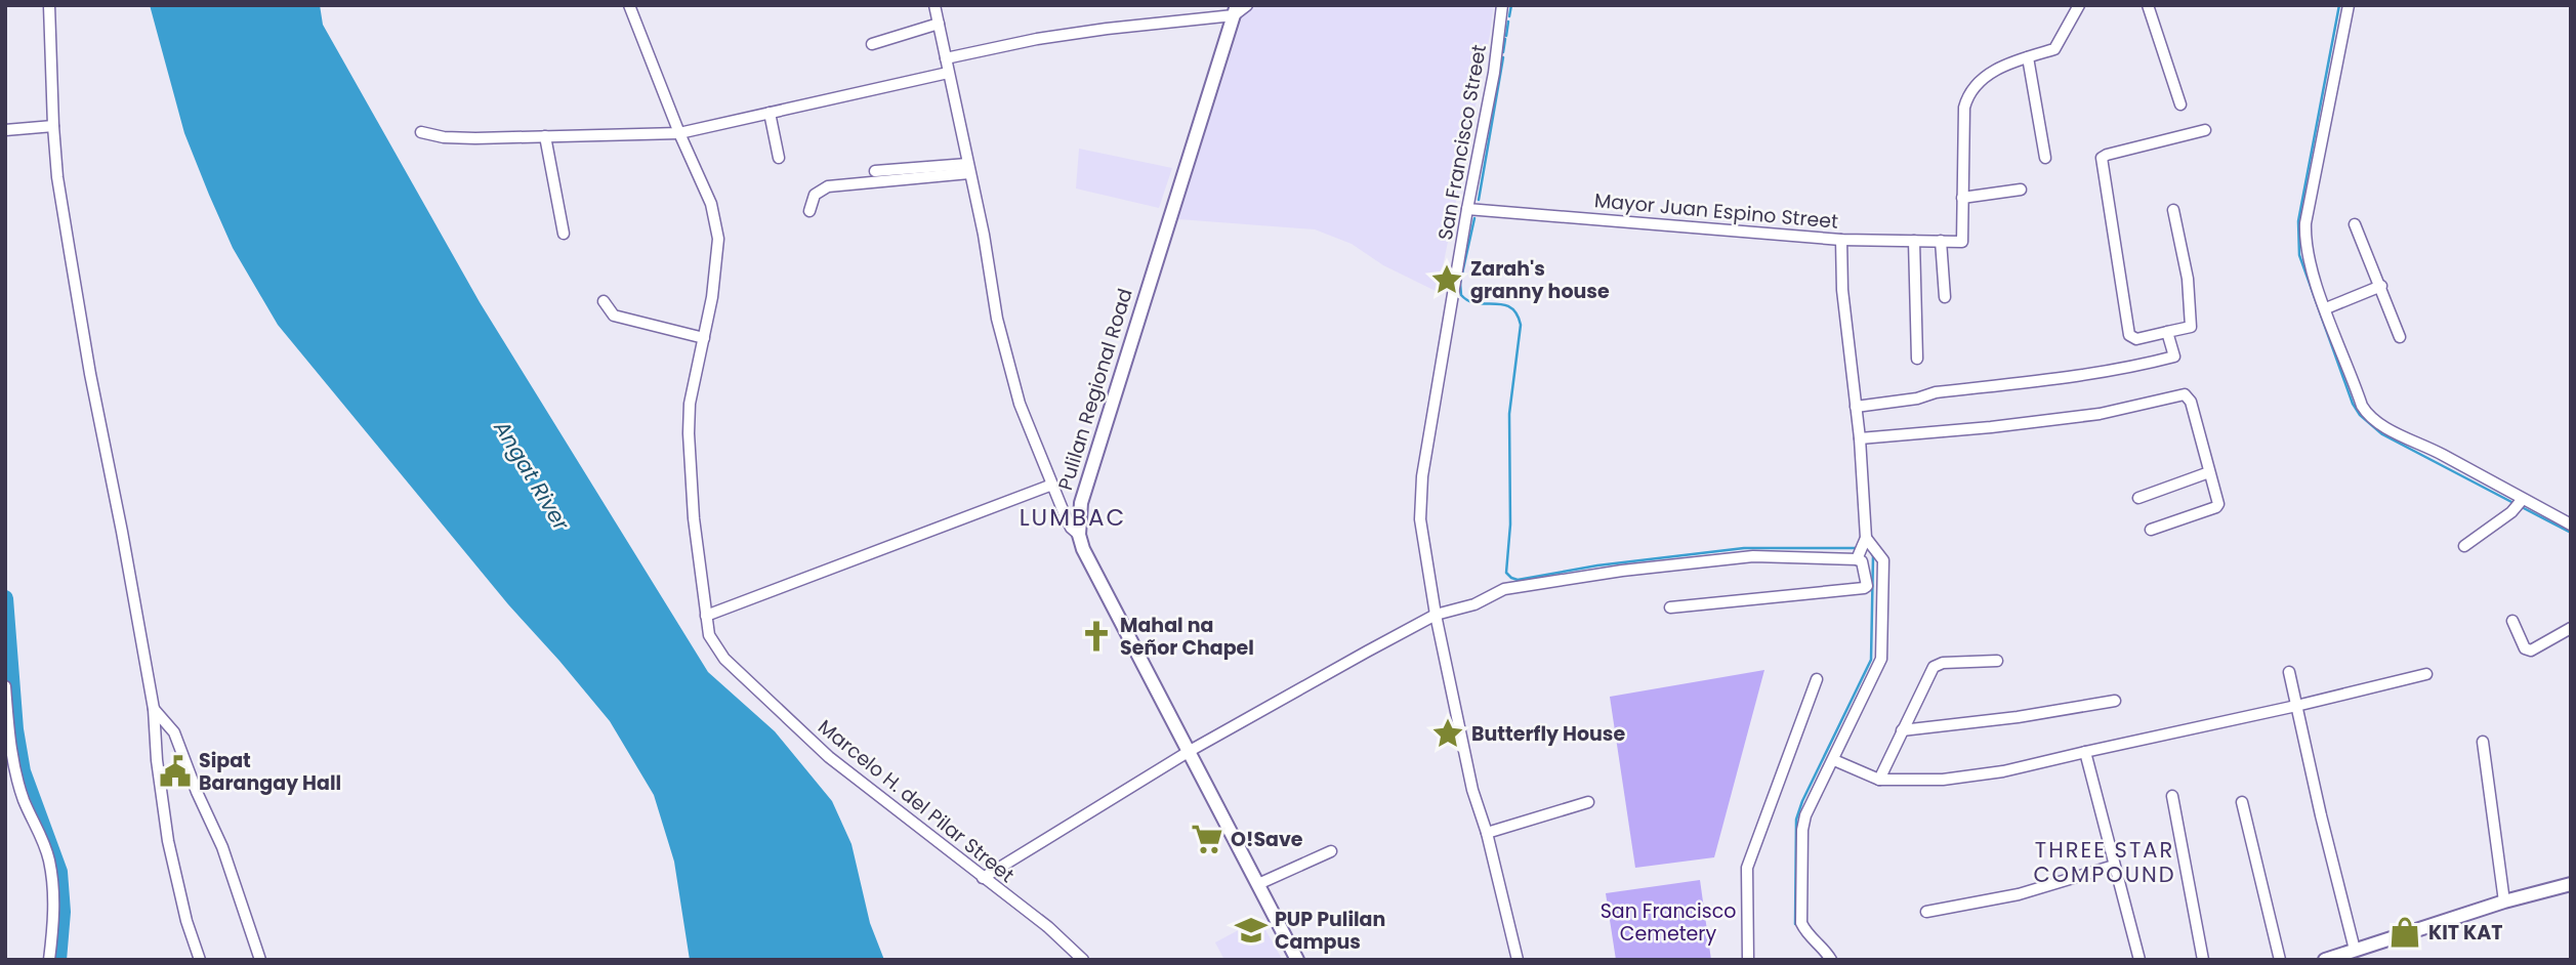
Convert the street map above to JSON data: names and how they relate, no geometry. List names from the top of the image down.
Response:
{
  "streets": {
    "main road": ["Pulilan Regional Road"],
    "street": ["San Francisco Street", "Mayor Juan Espino Street", "Marcelo H. del Pilar Street"]
  },
  "crossings": [
    ["San Francisco Street", "Mayor Juan Espino Street"]
  ],
  "districts": ["LUMBAC", "THREE STAR COMPOUND"],
  "water": ["Angat River"],
  "parks": ["San Francisco Cemetery"],
  "places": {
    "place": ["Zarah's granny house", "Butterfly House"],
    "church": ["Mahal na Señor Chapel"],
    "public building": ["Sipat Barangay Hall"],
    "supermarket": ["O!Save"],
    "school or university": ["PUP Pulilan Campus"],
    "shop": ["KIT KAT"]
  }
}
